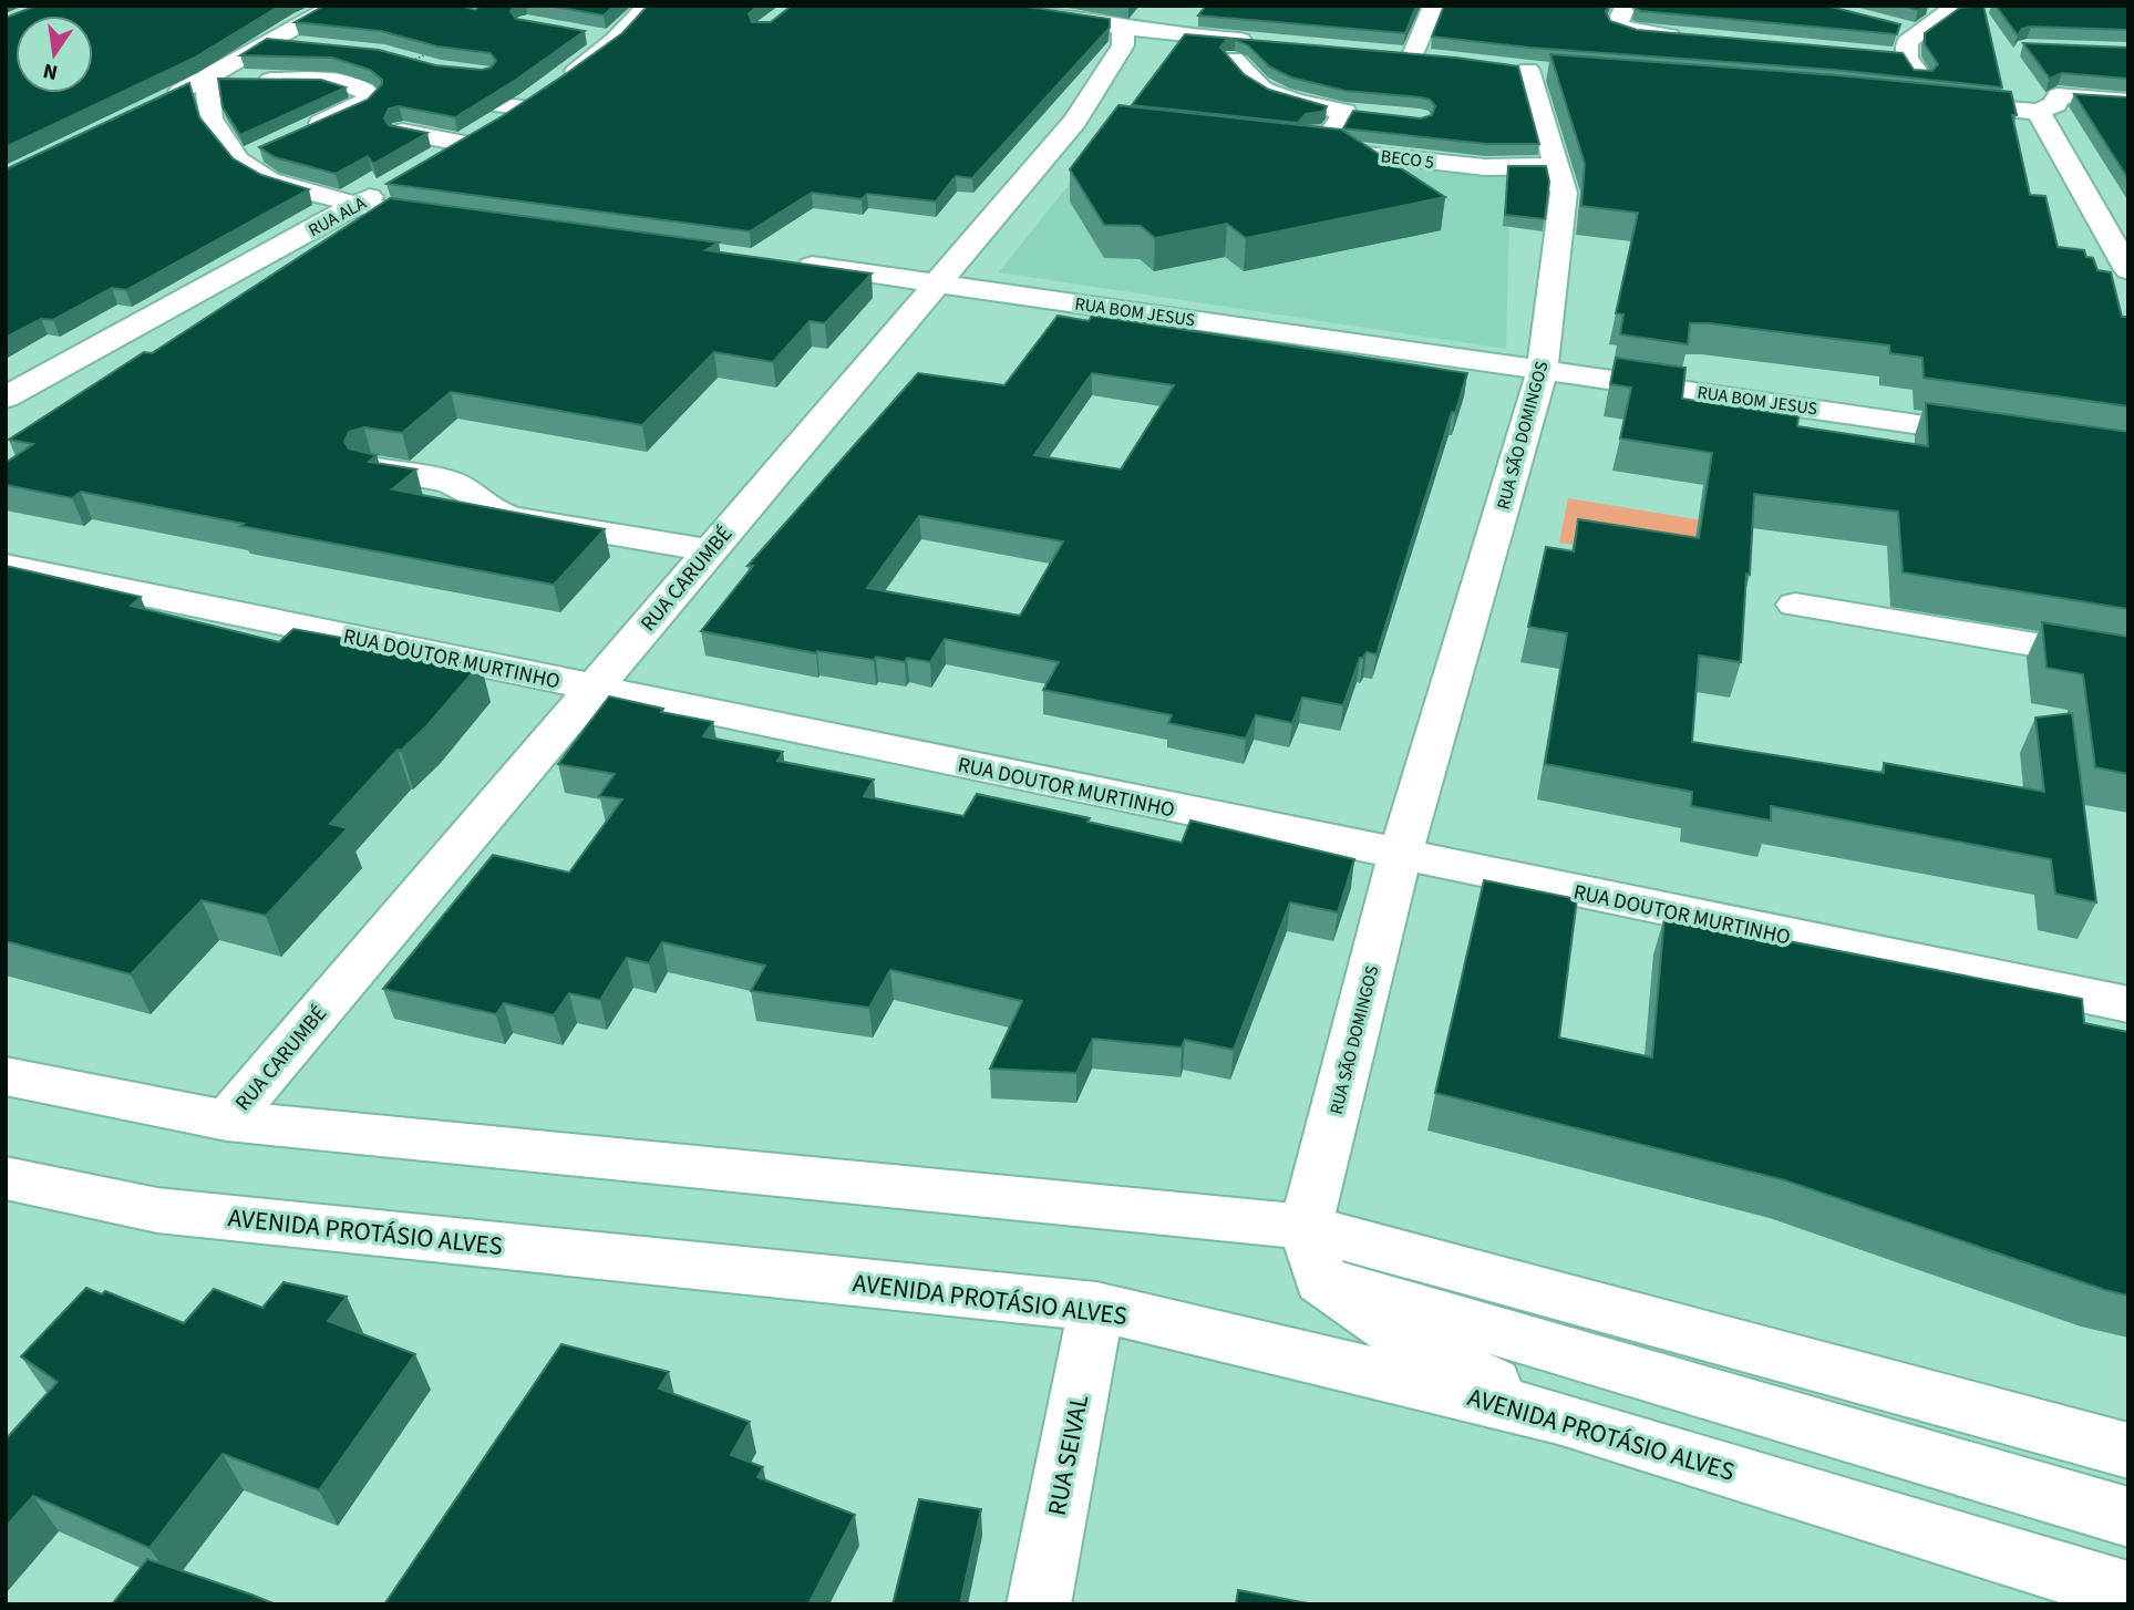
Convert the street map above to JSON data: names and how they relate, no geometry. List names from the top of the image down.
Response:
{
  "streets": {
    "street": [
      "BECO 5",
      "RUA ALA",
      "RUA BOM JESUS",
      "RUA SÃO DOMINGOS",
      "RUA CARUMBÉ",
      "RUA DOUTOR MURTINHO",
      "AVENIDA PROTÁSIO ALVES",
      "RUA SEIVAL"
    ]
  },
  "crossings": [
    ["BECO 5", "RUA SÃO DOMINGOS"],
    ["RUA BOM JESUS", "RUA SÃO DOMINGOS"],
    ["RUA BOM JESUS", "RUA CARUMBÉ"],
    ["RUA SÃO DOMINGOS", "RUA DOUTOR MURTINHO"],
    ["RUA CARUMBÉ", "RUA DOUTOR MURTINHO"],
    ["AVENIDA PROTÁSIO ALVES", "RUA SEIVAL"]
  ],
  "north": "bottom"
}
